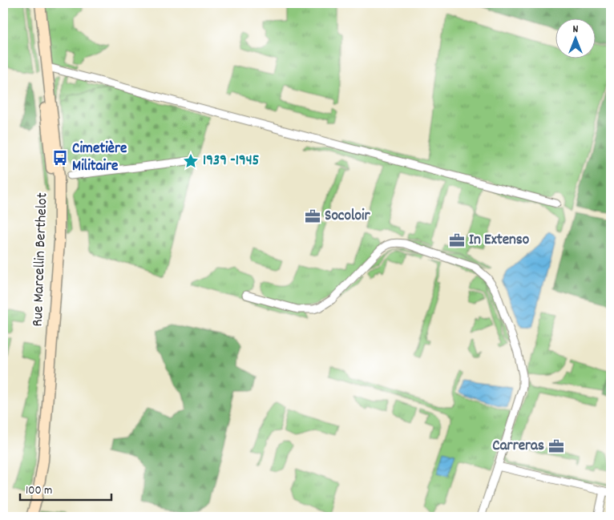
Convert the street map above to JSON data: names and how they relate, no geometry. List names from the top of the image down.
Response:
{
  "streets": {
    "main road": ["Rue Marcellin Berthelot"]
  },
  "places": {
    "bus stop": ["Cimetière Militaire"],
    "place": ["1939 -1945"],
    "office": ["Socoloir", "In Extenso", "Carreras"]
  },
  "scale_bar": "100 m",
  "north": "top"
}
